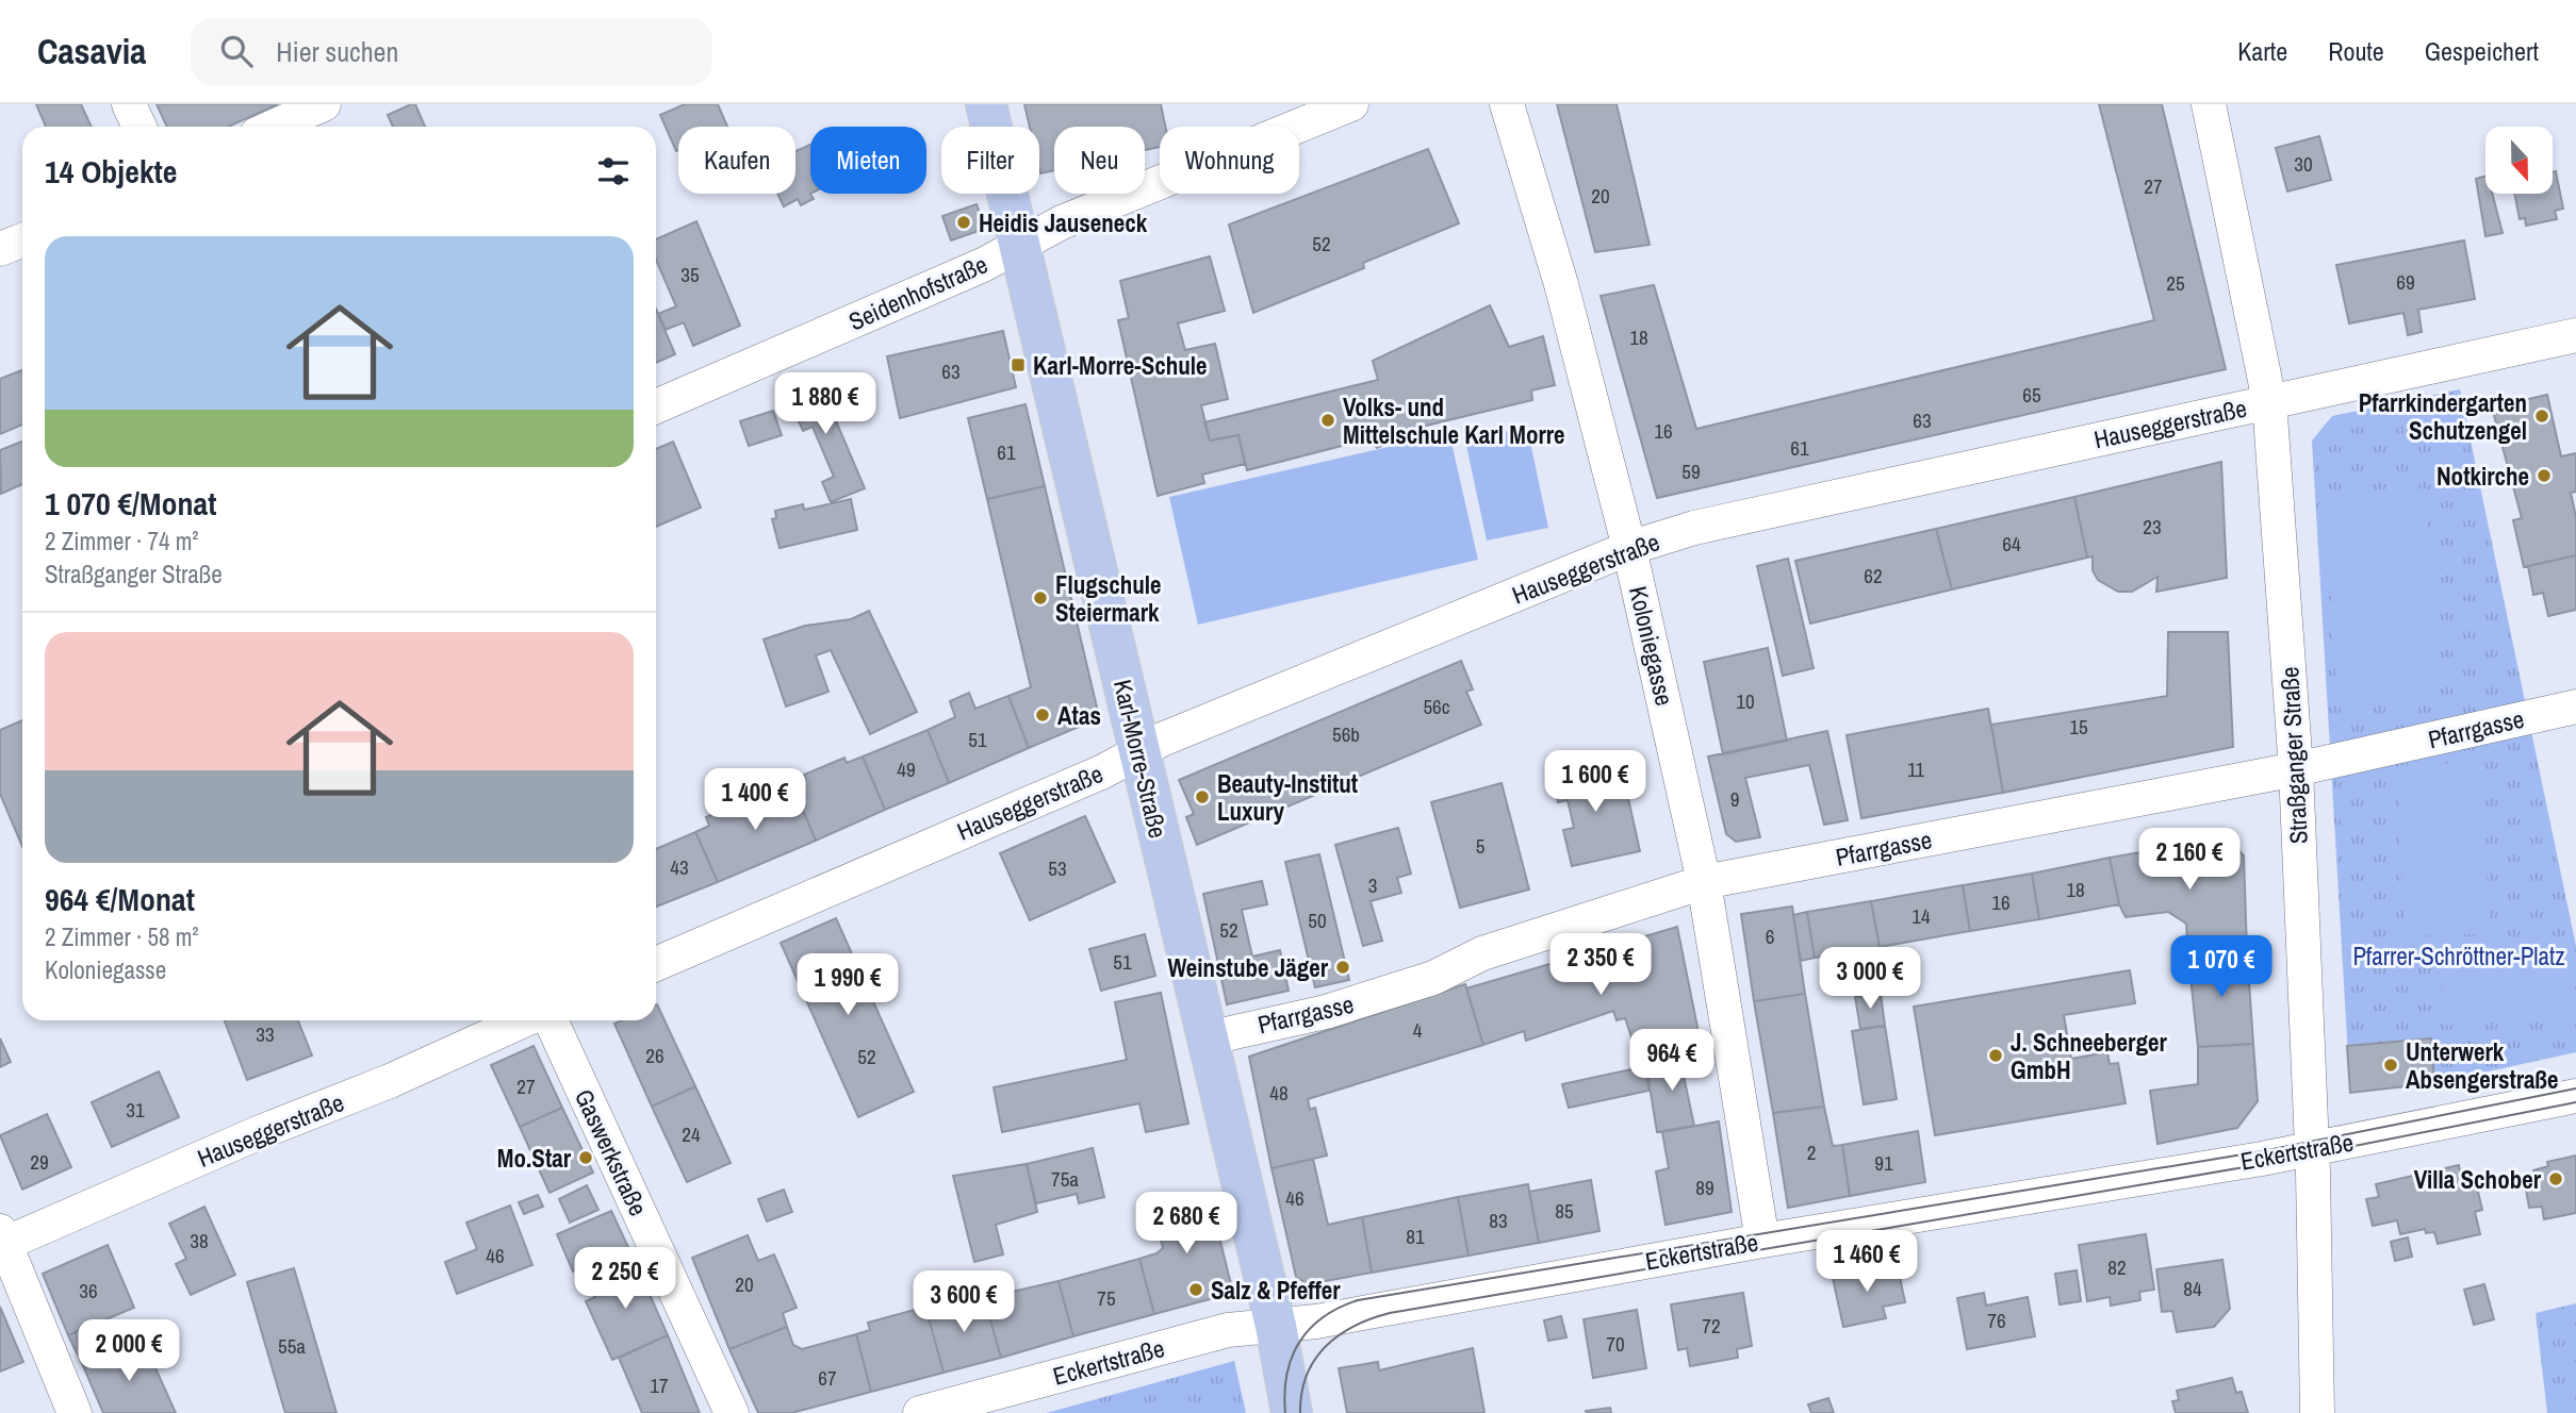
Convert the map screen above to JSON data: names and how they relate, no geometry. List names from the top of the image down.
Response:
{
  "streets": {
    "main road": ["Karl-Morre-Straße"],
    "street": [
      "Seidenhofstraße",
      "Hauseggerstraße",
      "Koloniegasse",
      "Pfarrgasse",
      "Straßganger Straße",
      "Eckertstraße",
      "Gaswerkstraße"
    ]
  },
  "crossings": [
    ["Seidenhofstraße", "Karl-Morre-Straße"],
    ["Hauseggerstraße", "Koloniegasse"],
    ["Hauseggerstraße", "Straßganger Straße"],
    ["Hauseggerstraße", "Karl-Morre-Straße"],
    ["Koloniegasse", "Pfarrgasse"],
    ["Koloniegasse", "Eckertstraße"],
    ["Pfarrgasse", "Straßganger Straße"],
    ["Pfarrgasse", "Karl-Morre-Straße"],
    ["Straßganger Straße", "Eckertstraße"],
    ["Karl-Morre-Straße", "Eckertstraße"]
  ],
  "parks": ["Pfarrer-Schröttner-Platz"],
  "places": {
    "other": [
      "Heidis Jauseneck",
      "Pfarrkindergarten Schutzengel",
      "Volks- und Mittelschule Karl Morre",
      "Notkirche",
      "Flugschule Steiermark",
      "Atas",
      "Beauty-Institut Luxury",
      "Weinstube Jäger",
      "J. Schneeberger GmbH",
      "Unterwerk Absengerstraße",
      "Mo.Star",
      "Villa Schober",
      "Salz & Pfeffer"
    ],
    "transit": ["Karl-Morre-Schule"]
  },
  "house_numbers": [
    "30",
    "27",
    "20",
    "52",
    "35",
    "69",
    "25",
    "18",
    "63",
    "65",
    "63",
    "16",
    "61",
    "61",
    "59",
    "23",
    "64",
    "62",
    "10",
    "56c",
    "15",
    "56b",
    "51",
    "49",
    "11",
    "9",
    "5",
    "43",
    "53",
    "3",
    "18",
    "16",
    "14",
    "50",
    "52",
    "6",
    "51",
    "4",
    "33",
    "26",
    "52",
    "27",
    "48",
    "31",
    "24",
    "2",
    "29",
    "91",
    "75a",
    "89",
    "46",
    "85",
    "83",
    "81",
    "38",
    "46",
    "82",
    "20",
    "84",
    "36",
    "75",
    "76",
    "72",
    "70",
    "55a",
    "67",
    "17"
  ],
  "north": "bottom",
  "page": {
    "header": "Casavia",
    "search": "Hier suchen",
    "nav": ["Karte", "Route", "Gespeichert"],
    "chip": [
      "Kaufen",
      "Mieten",
      "Filter",
      "Neu",
      "Wohnung"
    ],
    "heading": "14 Objekte",
    "list": [
      {
        "name": "1 070 €/Monat",
        "note": "2 Zimmer · 74 m² · Straßganger Straße"
      },
      {
        "name": "964 €/Monat",
        "note": "2 Zimmer · 58 m² · Koloniegasse"
      }
    ],
    "price": [
      "1 880 €",
      "1 600 €",
      "1 400 €",
      "2 160 €",
      "2 350 €",
      "1 070 €",
      "3 000 €",
      "1 990 €",
      "964 €",
      "2 680 €",
      "1 460 €",
      "2 250 €",
      "3 600 €",
      "2 000 €"
    ]
  }
}
